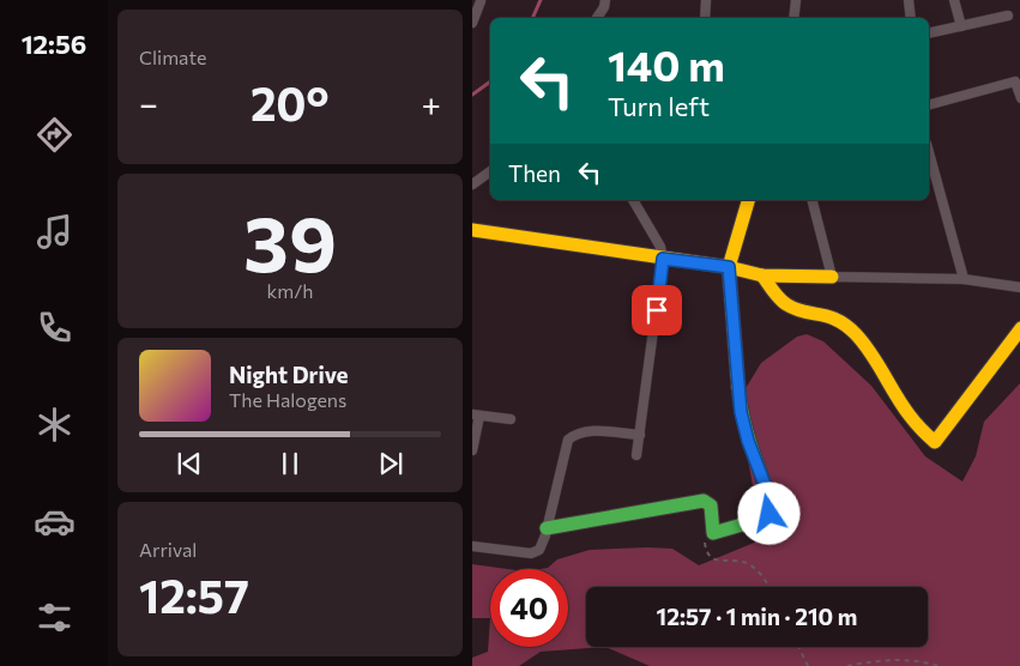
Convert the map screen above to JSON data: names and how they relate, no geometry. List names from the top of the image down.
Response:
{
  "page": {
    "tabs": "12:56",
    "tile": [
      "Climate",
      ["39", "km/h"],
      ["Arrival", "12:57"]
    ],
    "turn": ["140 m", "Turn left"],
    "heat": ["−", "20°", "+"],
    "then": "Then",
    "song": ["Night Drive", "The Halogens"],
    "limit": "40",
    "trip": "12:57 · 1 min · 210 m"
  }
}
